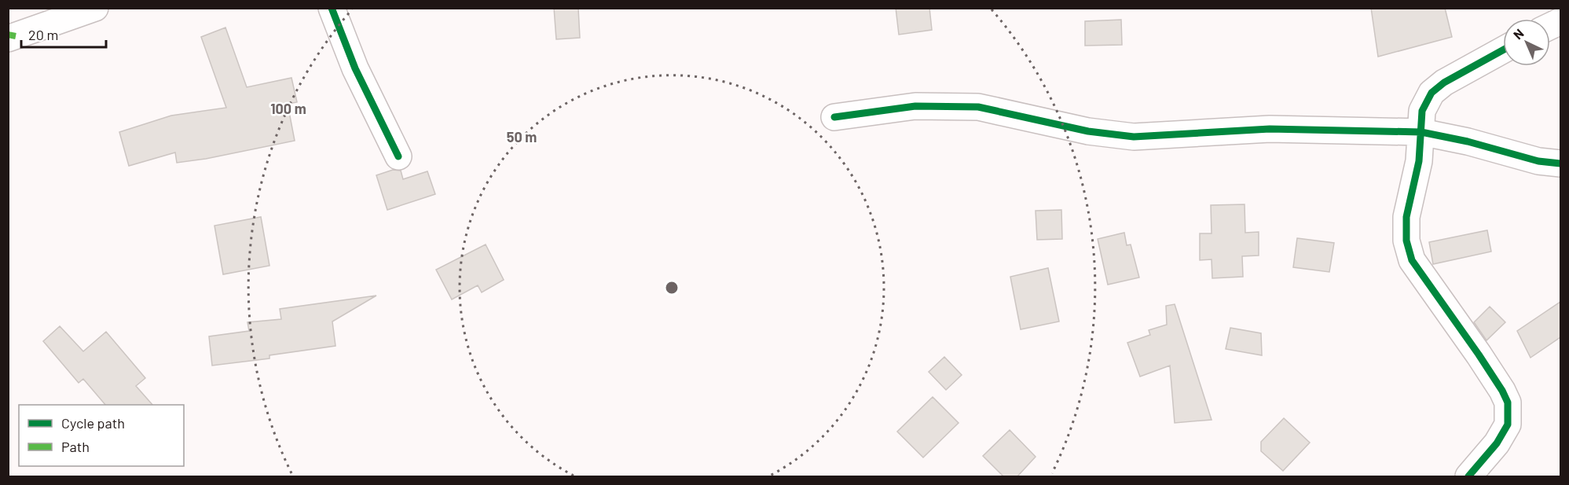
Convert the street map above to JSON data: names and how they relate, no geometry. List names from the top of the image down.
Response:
{
  "legend": ["Cycle path", "Path"],
  "scale_bar": "20 m",
  "north": "top left",
  "rings": ["100 m", "50 m"]
}
